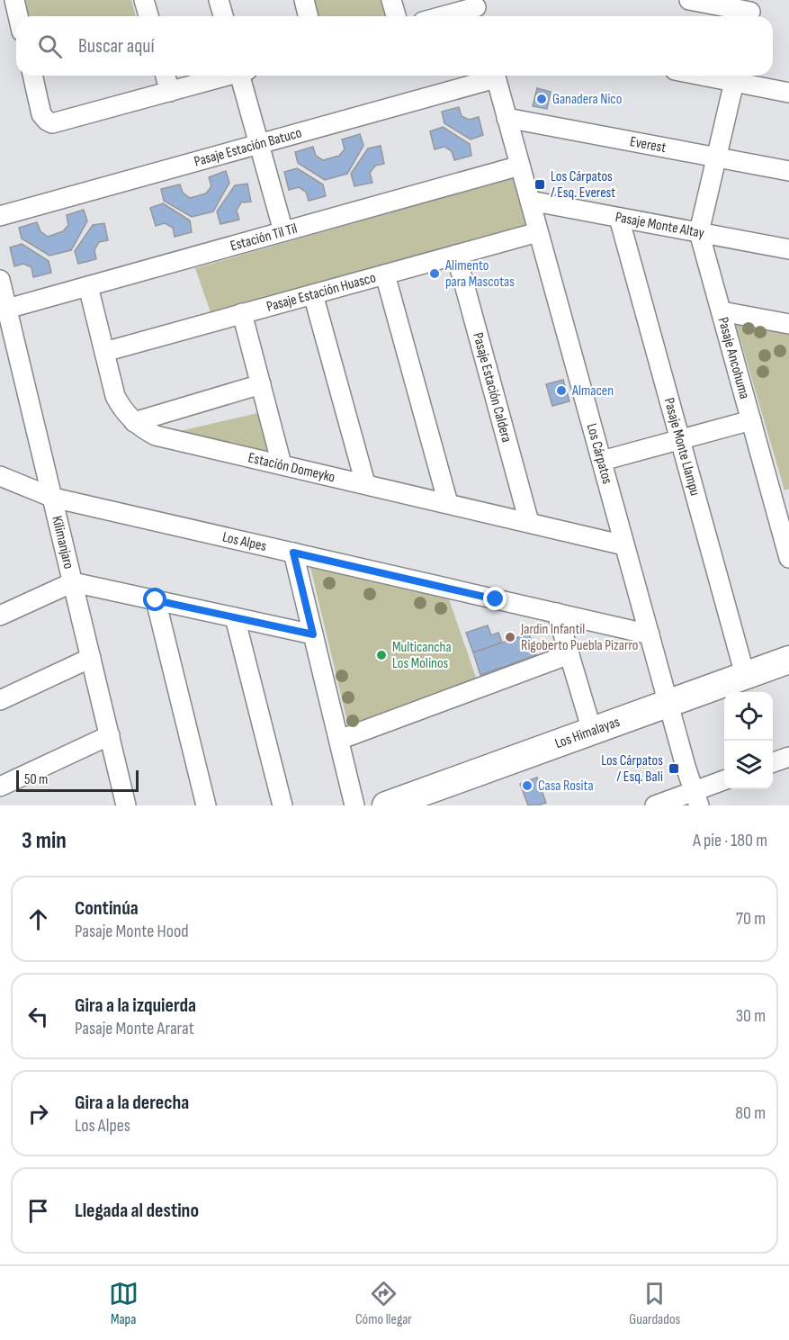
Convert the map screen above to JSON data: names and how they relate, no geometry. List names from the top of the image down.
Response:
{
  "streets": {
    "street": [
      "Everest",
      "Pasaje Estación Batuco",
      "Pasaje Monte Altay",
      "Estación Til Til",
      "Pasaje Estación Huasco",
      "Pasaje Ancohuma",
      "Pasaje Estación Caldera",
      "Pasaje Monte Llampu",
      "Los Cárpatos",
      "Estación Domeyko",
      "Los Alpes",
      "Kilimanjaro",
      "Los Himalayas"
    ]
  },
  "crossings": [
    ["Everest", "Pasaje Ancohuma"],
    ["Everest", "Los Cárpatos"],
    ["Pasaje Monte Altay", "Pasaje Ancohuma"],
    ["Pasaje Monte Altay", "Pasaje Monte Llampu"],
    ["Pasaje Monte Altay", "Los Cárpatos"],
    ["Estación Til Til", "Los Cárpatos"],
    ["Estación Til Til", "Estación Domeyko"],
    ["Estación Til Til", "Kilimanjaro"],
    ["Pasaje Estación Huasco", "Pasaje Estación Caldera"],
    ["Pasaje Estación Huasco", "Los Cárpatos"],
    ["Pasaje Estación Huasco", "Estación Domeyko"],
    ["Pasaje Estación Caldera", "Estación Domeyko"],
    ["Pasaje Monte Llampu", "Los Himalayas"],
    ["Los Cárpatos", "Estación Domeyko"],
    ["Los Cárpatos", "Los Alpes"],
    ["Los Cárpatos", "Los Himalayas"],
    ["Los Alpes", "Kilimanjaro"]
  ],
  "places": {
    "other": [
      "Ganadera Nico",
      "Alimento para Mascotas",
      "Almacen",
      "Jardin Infantil Rigoberto Puebla Pizarro",
      "Multicancha Los Molinos",
      "Casa Rosita"
    ],
    "transit": ["Los Cárpatos / Esq. Everest", "Los Cárpatos / Esq. Bali"]
  },
  "scale_bar": "50 m",
  "page": {
    "search": "Buscar aquí",
    "scale": "50 m",
    "heading": ["3 min", "A pie · 180 m"],
    "list": [
      ["Continúa", "Pasaje Monte Hood", "70 m"],
      ["Gira a la izquierda", "Pasaje Monte Ararat", "30 m"],
      ["Gira a la derecha", "Los Alpes", "80 m"],
      "Llegada al destino"
    ],
    "nav": ["Mapa", "Cómo llegar", "Guardados"]
  }
}
